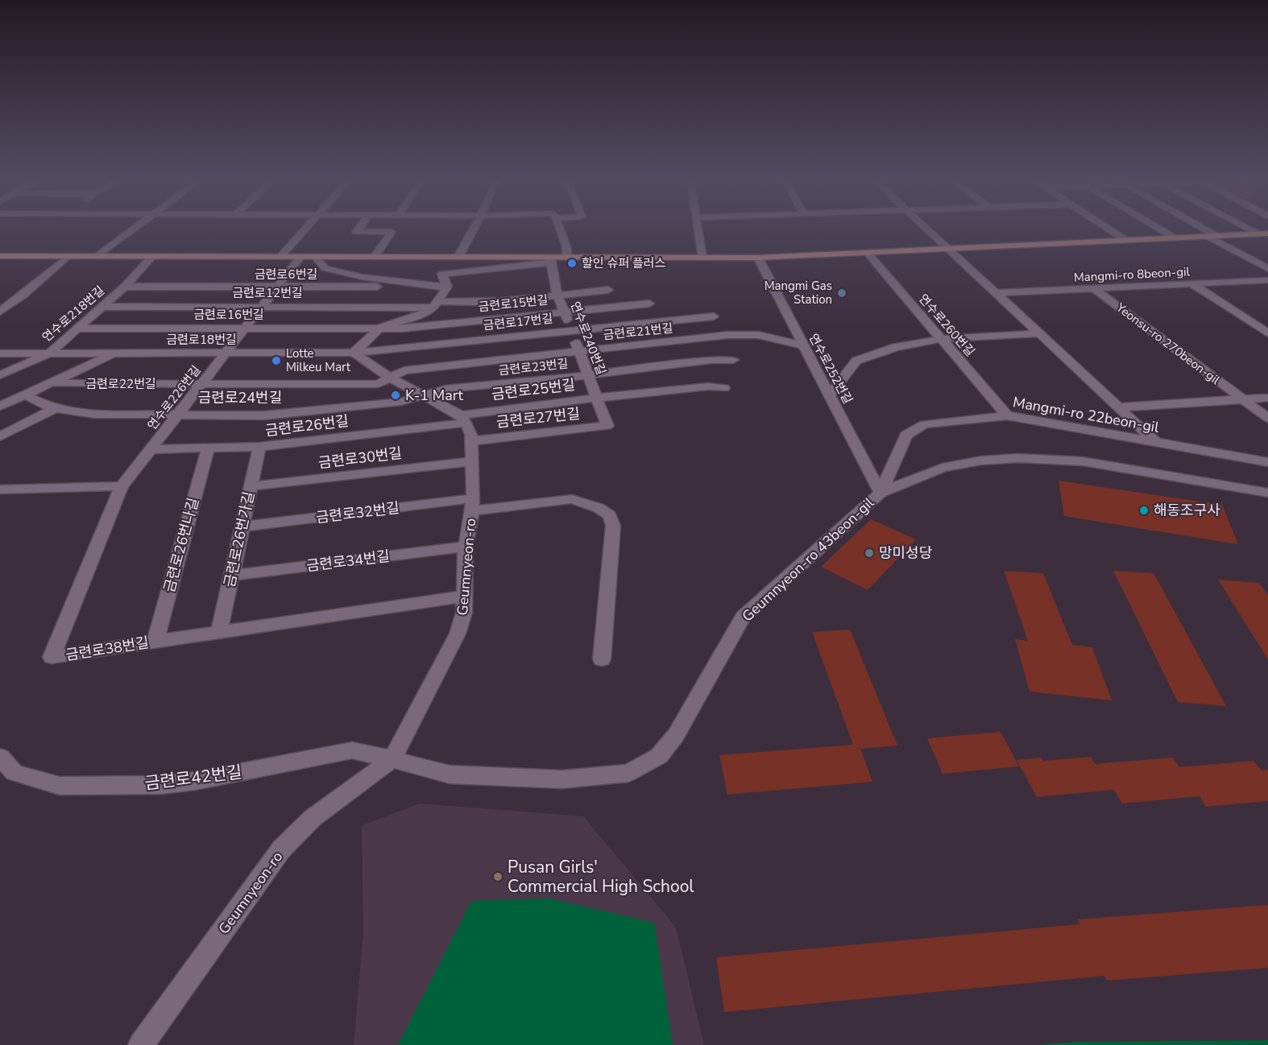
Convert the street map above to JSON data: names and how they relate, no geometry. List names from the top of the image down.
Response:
{
  "streets": {
    "street": [
      "금련로6번길",
      "Mangmi-ro 8beon-gil",
      "금련로12번길",
      "금련로15번길",
      "연수로218번길",
      "금련로16번길",
      "금련로17번길",
      "연수로260번길",
      "금련로21번길",
      "연수로240번길",
      "금련로18번길",
      "Yeonsu-ro 270beon-gil",
      "금련로23번길",
      "연수로252번길",
      "금련로22번길",
      "금련로25번길",
      "연수로226번길",
      "금련로24번길",
      "Mangmi-ro 22beon-gil",
      "금련로27번길",
      "금련로26번길",
      "금련로30번길",
      "금련로32번길",
      "금련로26번가길",
      "금련로26번나길",
      "Geumnyeon-ro 43beon-gil",
      "금련로34번길",
      "Geumnyeon-ro",
      "금련로38번길",
      "금련로42번길"
    ]
  },
  "crossings": [
    ["금련로6번길", "연수로218번길"],
    ["금련로6번길", "연수로226번길"],
    ["Mangmi-ro 8beon-gil", "Yeonsu-ro 270beon-gil"],
    ["금련로12번길", "연수로218번길"],
    ["금련로12번길", "연수로240번길"],
    ["금련로12번길", "연수로226번길"],
    ["금련로15번길", "금련로16번길"],
    ["금련로15번길", "연수로240번길"],
    ["연수로218번길", "금련로16번길"],
    ["연수로218번길", "금련로18번길"],
    ["금련로16번길", "연수로226번길"],
    ["금련로17번길", "연수로240번길"],
    ["금련로17번길", "금련로18번길"],
    ["연수로260번길", "Mangmi-ro 22beon-gil"],
    ["금련로21번길", "연수로240번길"],
    ["금련로21번길", "연수로252번길"],
    ["금련로21번길", "금련로22번길"],
    ["연수로240번길", "금련로23번길"],
    ["연수로240번길", "금련로25번길"],
    ["연수로240번길", "금련로27번길"],
    ["금련로18번길", "연수로226번길"],
    ["금련로23번길", "금련로24번길"],
    ["연수로252번길", "Mangmi-ro 22beon-gil"],
    ["연수로252번길", "Geumnyeon-ro 43beon-gil"],
    ["금련로22번길", "연수로226번길"],
    ["금련로25번길", "금련로26번길"],
    ["금련로25번길", "Geumnyeon-ro"],
    ["연수로226번길", "금련로24번길"],
    ["연수로226번길", "금련로26번길"],
    ["연수로226번길", "금련로38번길"],
    ["Mangmi-ro 22beon-gil", "Geumnyeon-ro 43beon-gil"],
    ["금련로27번길", "Geumnyeon-ro"],
    ["금련로26번길", "금련로26번가길"],
    ["금련로26번길", "금련로26번나길"],
    ["금련로26번길", "Geumnyeon-ro"],
    ["금련로30번길", "금련로26번가길"],
    ["금련로30번길", "Geumnyeon-ro"],
    ["금련로32번길", "금련로26번가길"],
    ["금련로32번길", "Geumnyeon-ro"],
    ["금련로26번가길", "금련로34번길"],
    ["금련로26번가길", "금련로38번길"],
    ["금련로26번나길", "금련로38번길"],
    ["Geumnyeon-ro 43beon-gil", "Geumnyeon-ro"],
    ["Geumnyeon-ro 43beon-gil", "금련로42번길"],
    ["금련로34번길", "Geumnyeon-ro"],
    ["Geumnyeon-ro", "금련로38번길"],
    ["Geumnyeon-ro", "금련로42번길"]
  ],
  "places": [
    "할인 슈퍼 플러스",
    "Mangmi Gas Station",
    "Lotte Milkeu Mart",
    "K-1 Mart",
    "해동조구사",
    "망미성당",
    "Pusan Girls' Commercial High School"
  ]
}
